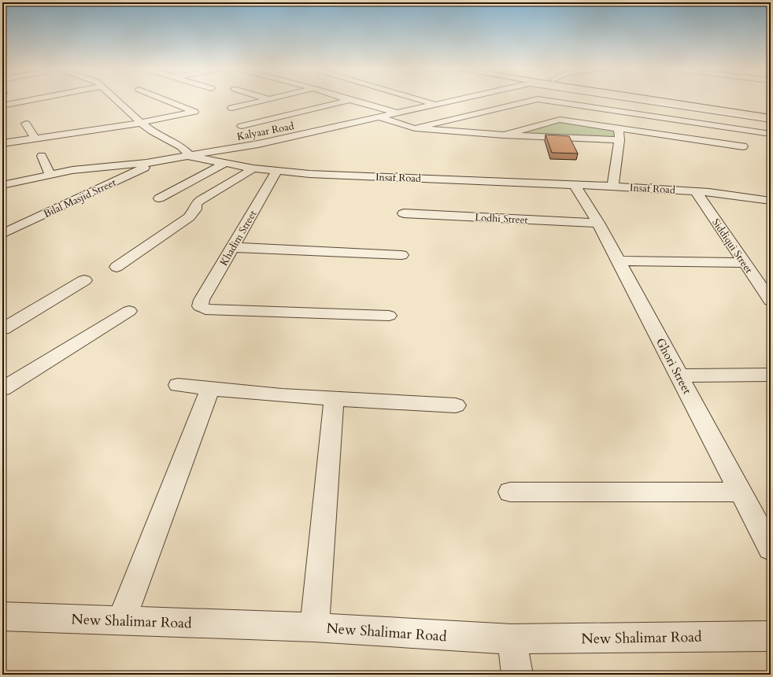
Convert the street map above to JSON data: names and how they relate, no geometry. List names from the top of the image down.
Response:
{
  "streets": {
    "street": [
      "Kalyaar Road",
      "Insaf Road",
      "Bilal Masjid Street",
      "Lodhi Street",
      "Khadim Street",
      "Siddiqui Street",
      "Ghori Street",
      "New Shalimar Road"
    ]
  },
  "crossings": [
    ["Kalyaar Road", "Insaf Road"],
    ["Kalyaar Road", "Bilal Masjid Street"],
    ["Insaf Road", "Khadim Street"],
    ["Insaf Road", "Siddiqui Street"],
    ["Insaf Road", "Ghori Street"],
    ["Lodhi Street", "Ghori Street"]
  ]
}
